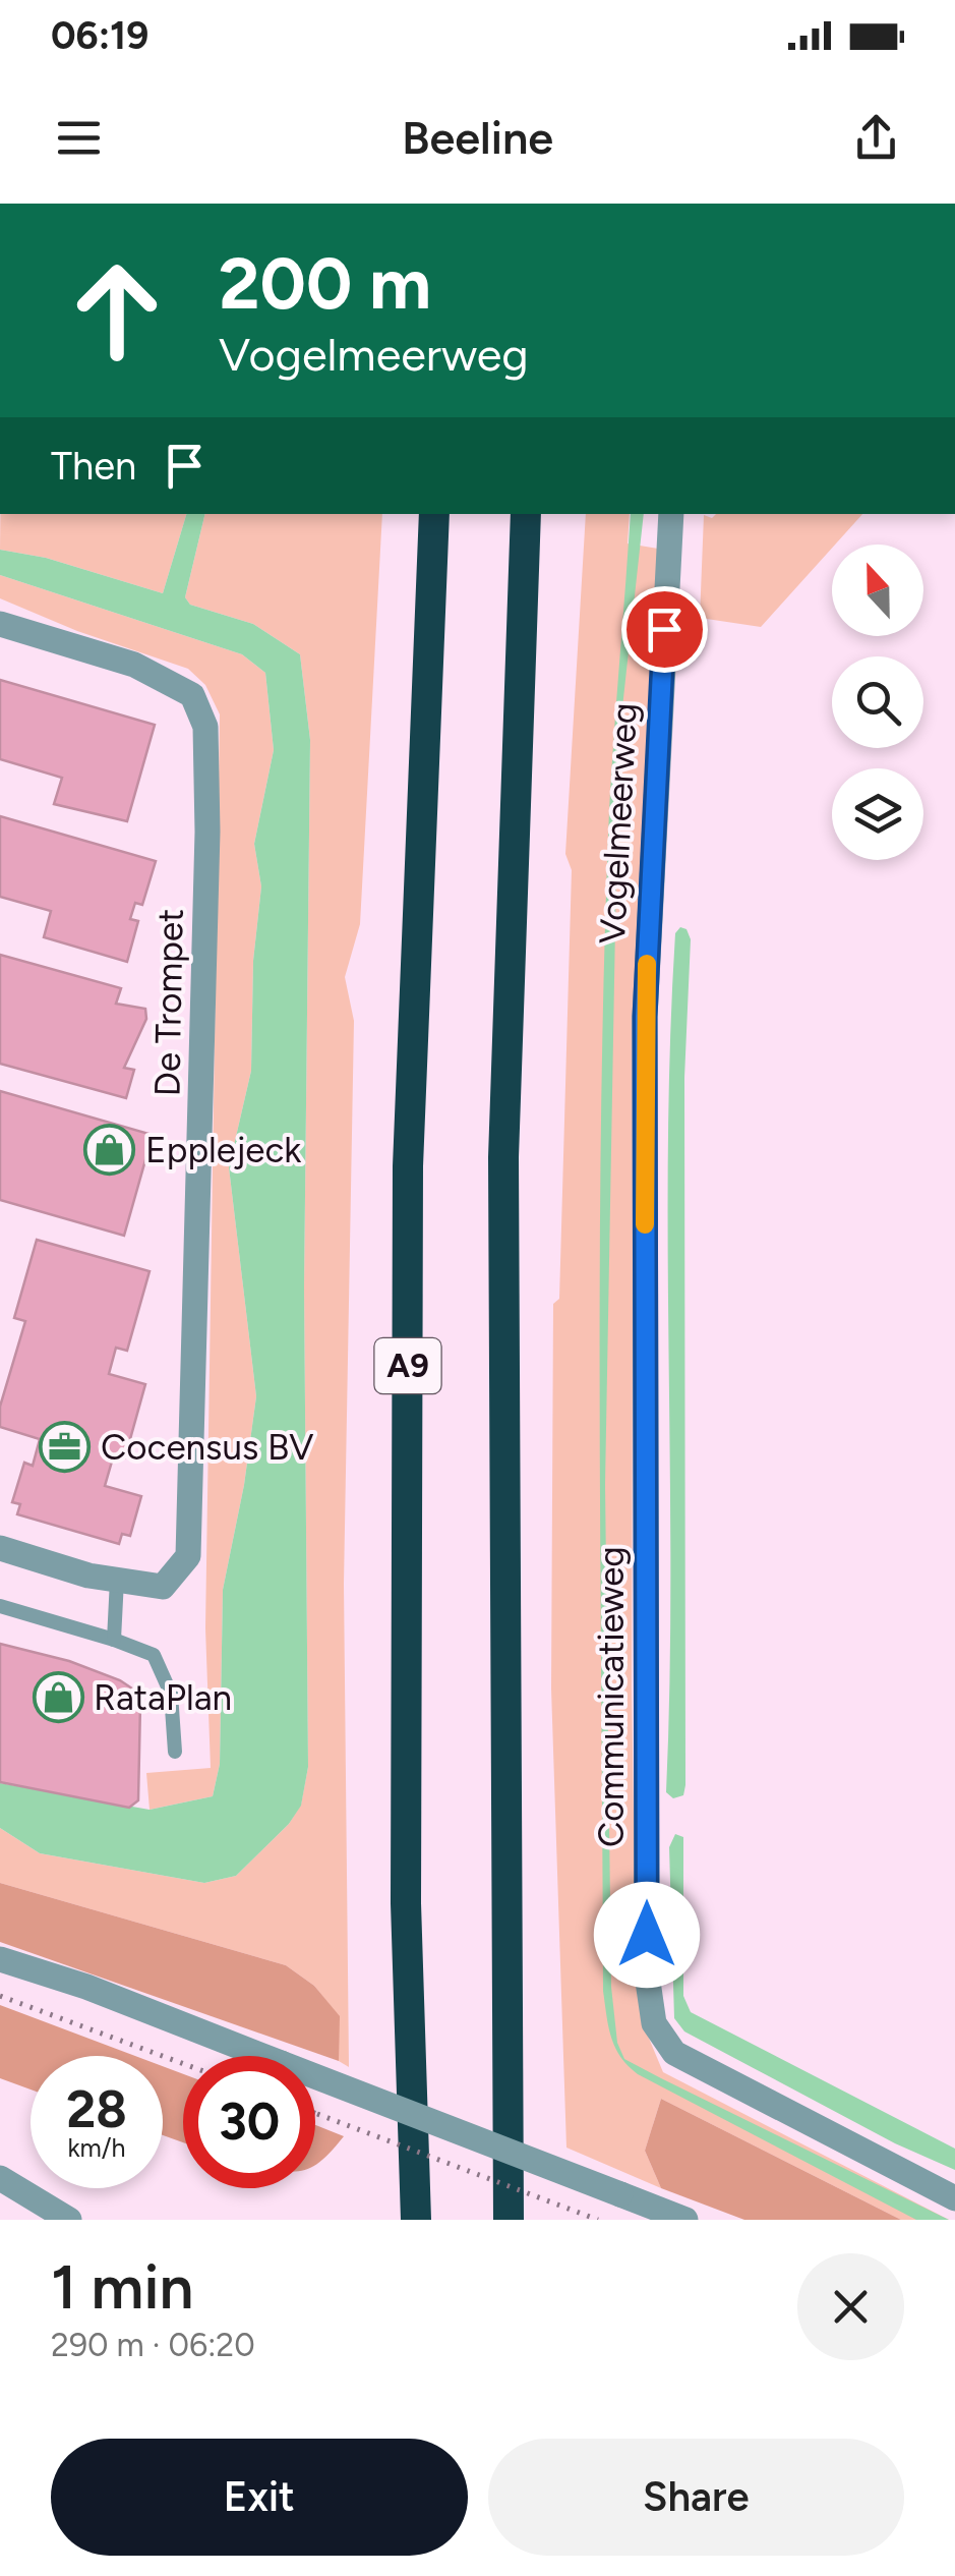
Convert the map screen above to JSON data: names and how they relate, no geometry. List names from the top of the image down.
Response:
{
  "streets": {
    "highway": ["A9"],
    "street": ["Vogelmeerweg", "De Trompet", "Communicatieweg"]
  },
  "crossings": [
    ["Vogelmeerweg", "Communicatieweg"]
  ],
  "places": {
    "shop": ["Epplejeck", "RataPlan"],
    "office": ["Cocensus BV"]
  },
  "north": "top",
  "page": {
    "status": "06:19",
    "header": "Beeline",
    "turn": ["200 m", "Vogelmeerweg"],
    "then": "Then",
    "speed": "28 km/h",
    "limit": "30",
    "heading": ["1 min", "290 m · 06:20"],
    "buttons": ["Exit", "Share"]
  }
}
